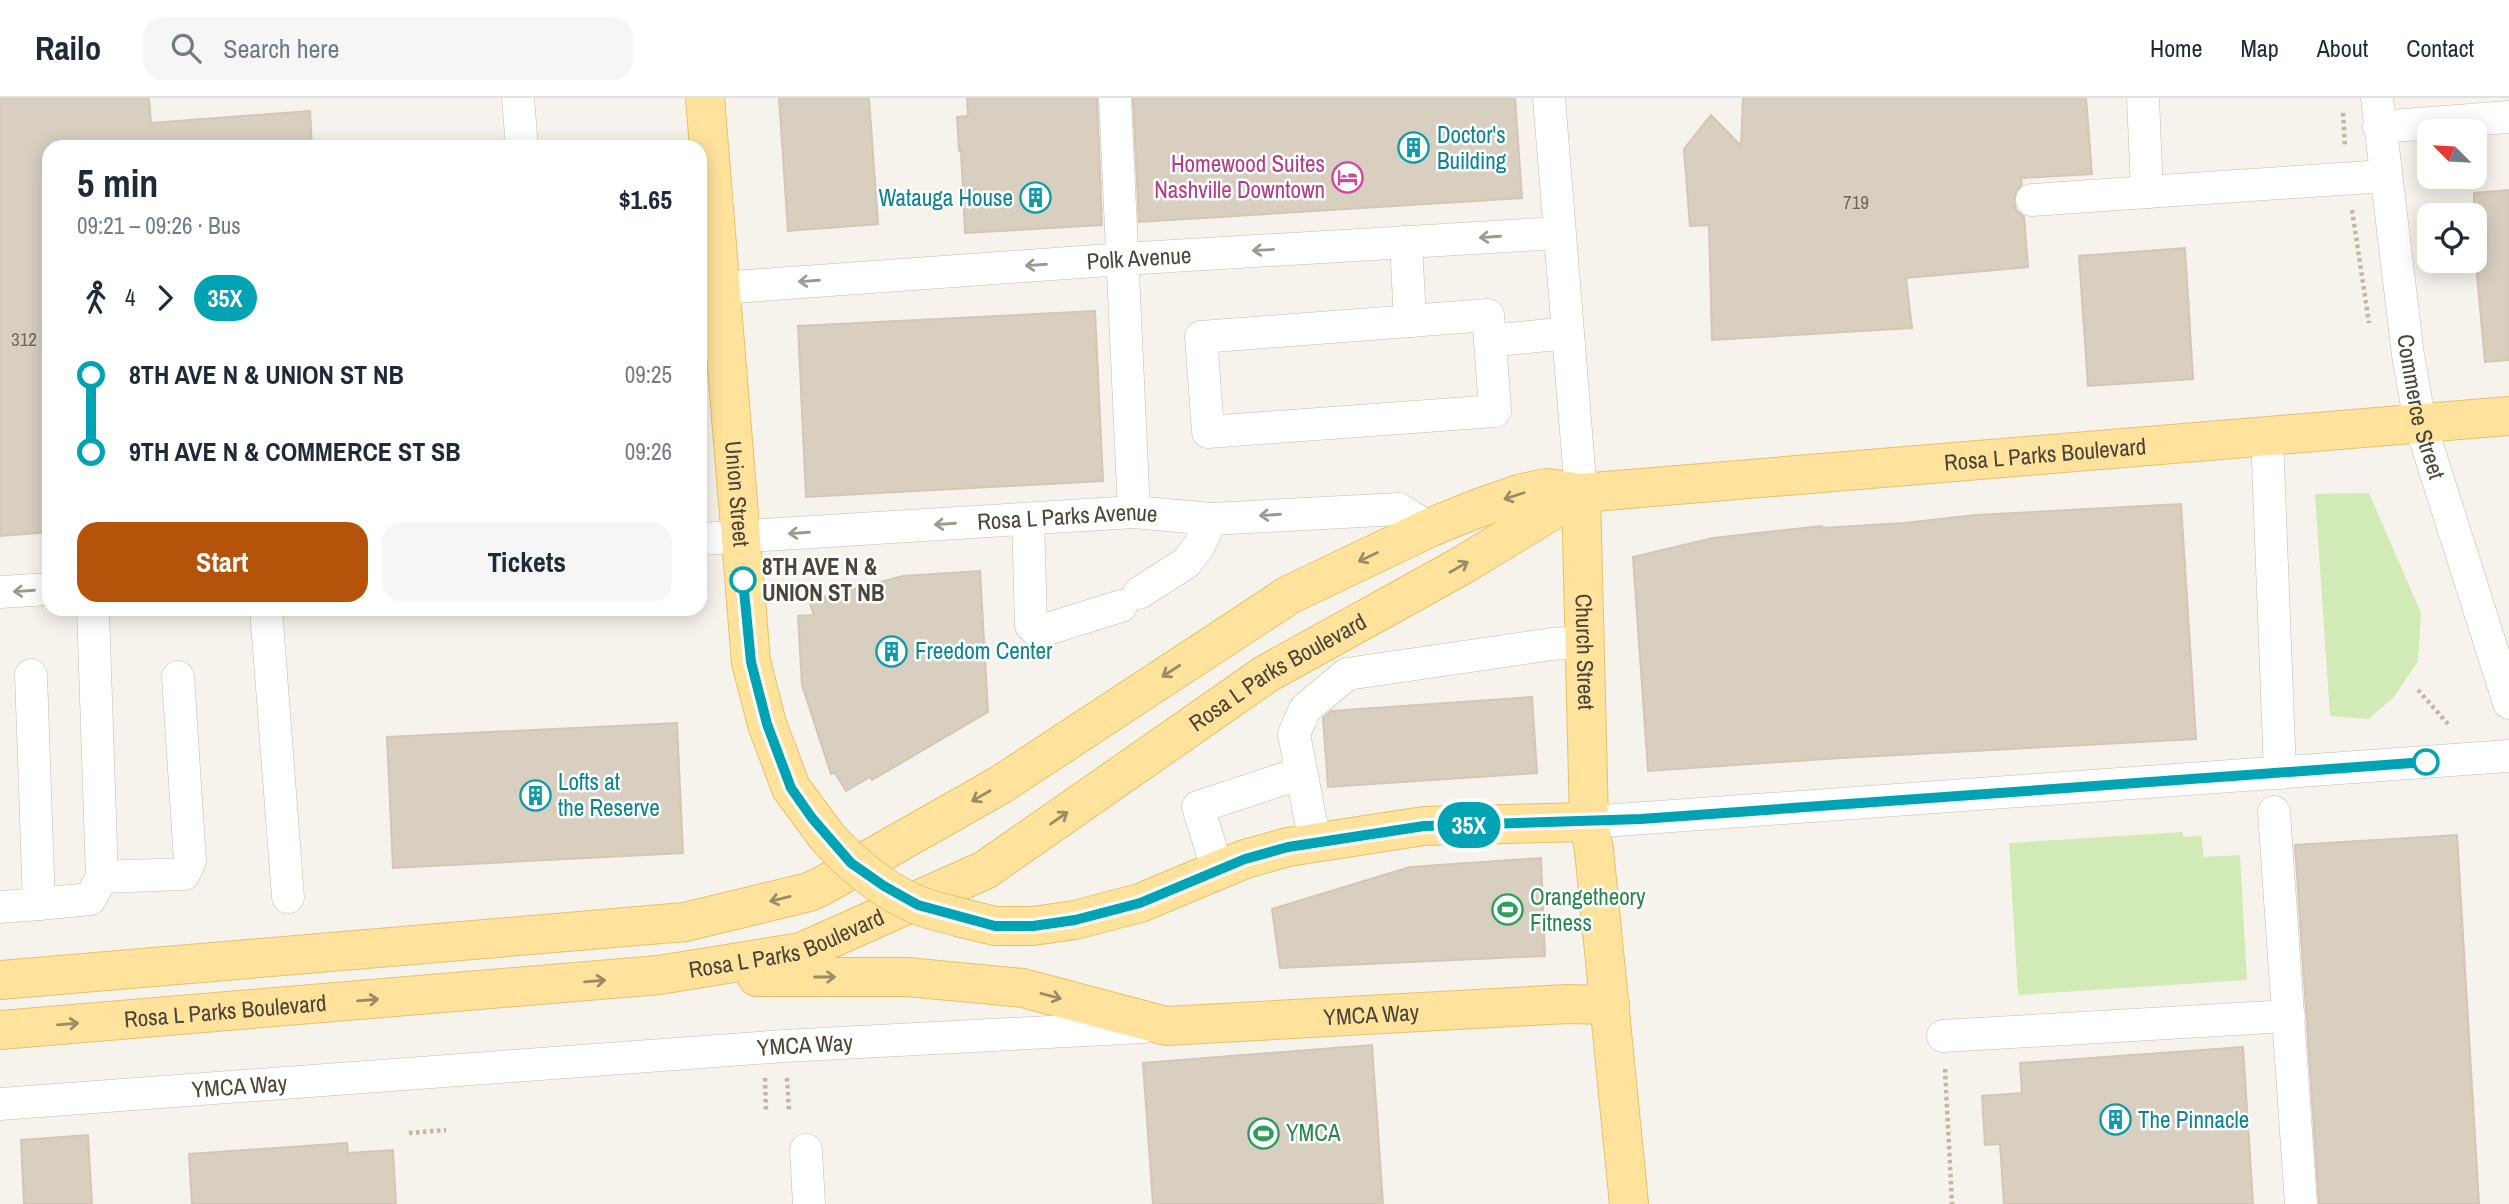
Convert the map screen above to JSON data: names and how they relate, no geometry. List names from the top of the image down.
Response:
{
  "streets": {
    "main road": [
      "Rosa L Parks Boulevard",
      "Union Street",
      "Church Street",
      "YMCA Way"
    ],
    "street": ["Polk Avenue", "Commerce Street", "Rosa L Parks Avenue"]
  },
  "crossings": [
    ["Polk Avenue", "Union Street"],
    ["Polk Avenue", "Church Street"],
    ["Commerce Street", "Rosa L Parks Boulevard"],
    ["Rosa L Parks Boulevard", "Rosa L Parks Avenue"],
    ["Rosa L Parks Boulevard", "Church Street"],
    ["Union Street", "Rosa L Parks Avenue"],
    ["Union Street", "Church Street"],
    ["Church Street", "YMCA Way"]
  ],
  "one_way": ["Polk Avenue", "Rosa L Parks Avenue"],
  "places": {
    "building": [
      "Doctor's Building",
      "Watauga House",
      "Freedom Center",
      "Lofts at the Reserve",
      "The Pinnacle"
    ],
    "hotel": ["Homewood Suites Nashville Downtown"],
    "other": ["8TH AVE N & UNION ST NB"],
    "sports": ["Orangetheory Fitness", "YMCA"]
  },
  "lines": ["bus line 35X"],
  "house_numbers": ["719", "312"],
  "north": "top left",
  "page": {
    "header": "Railo",
    "search": "Search here",
    "nav": [
      "Home",
      "Map",
      "About",
      "Contact"
    ],
    "on_map": "35X",
    "heading": ["5 min", "09:21 – 09:26 · Bus", "$1.65"],
    "legs": ["4", "35X"],
    "list": [
      {
        "name": "8TH AVE N & UNION ST NB",
        "value": "09:25"
      },
      {
        "name": "9TH AVE N & COMMERCE ST SB",
        "value": "09:26"
      }
    ],
    "buttons": ["Start", "Tickets"]
  }
}
